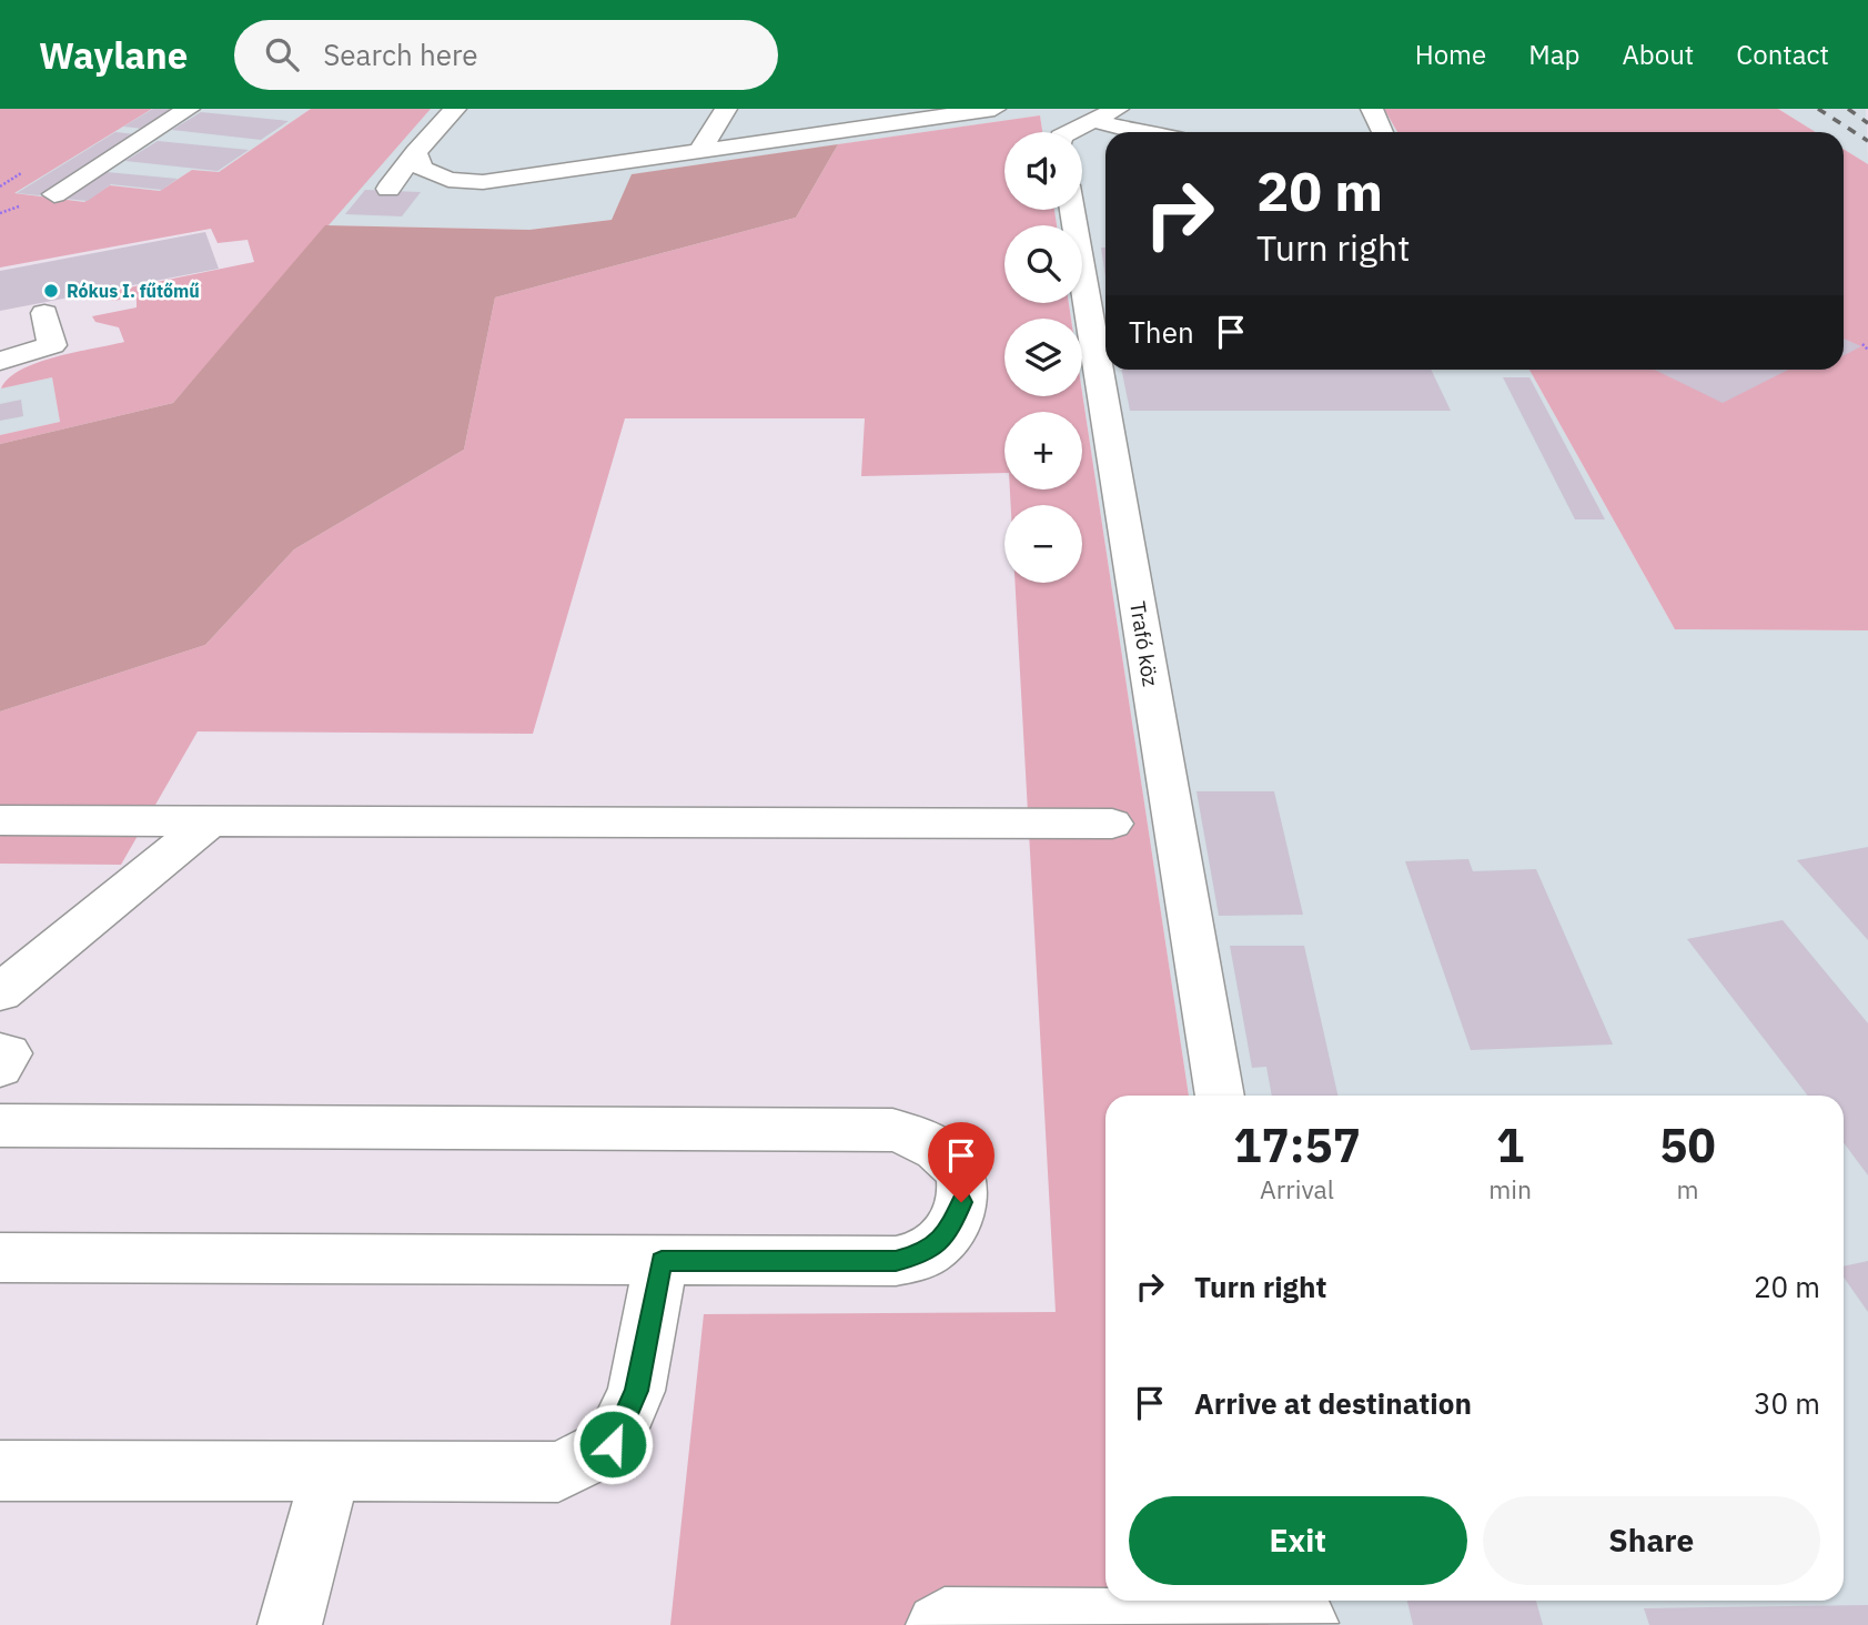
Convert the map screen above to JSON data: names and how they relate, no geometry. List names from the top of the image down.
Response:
{
  "streets": {
    "street": ["Trafó köz"]
  },
  "places": ["Rókus I. fűtőmű"],
  "page": {
    "header": "Waylane",
    "search": "Search here",
    "nav": [
      "Home",
      "Map",
      "About",
      "Contact"
    ],
    "map_buttons": ["+", "−"],
    "turn": ["20 m", "Turn right"],
    "then": "Then",
    "eta": [
      "17:57",
      "Arrival",
      "1",
      "min",
      "50",
      "m"
    ],
    "list": [
      {
        "name": "Turn right",
        "value": "20 m"
      },
      {
        "name": "Arrive at destination",
        "value": "30 m"
      }
    ],
    "buttons": ["Exit", "Share"]
  }
}
